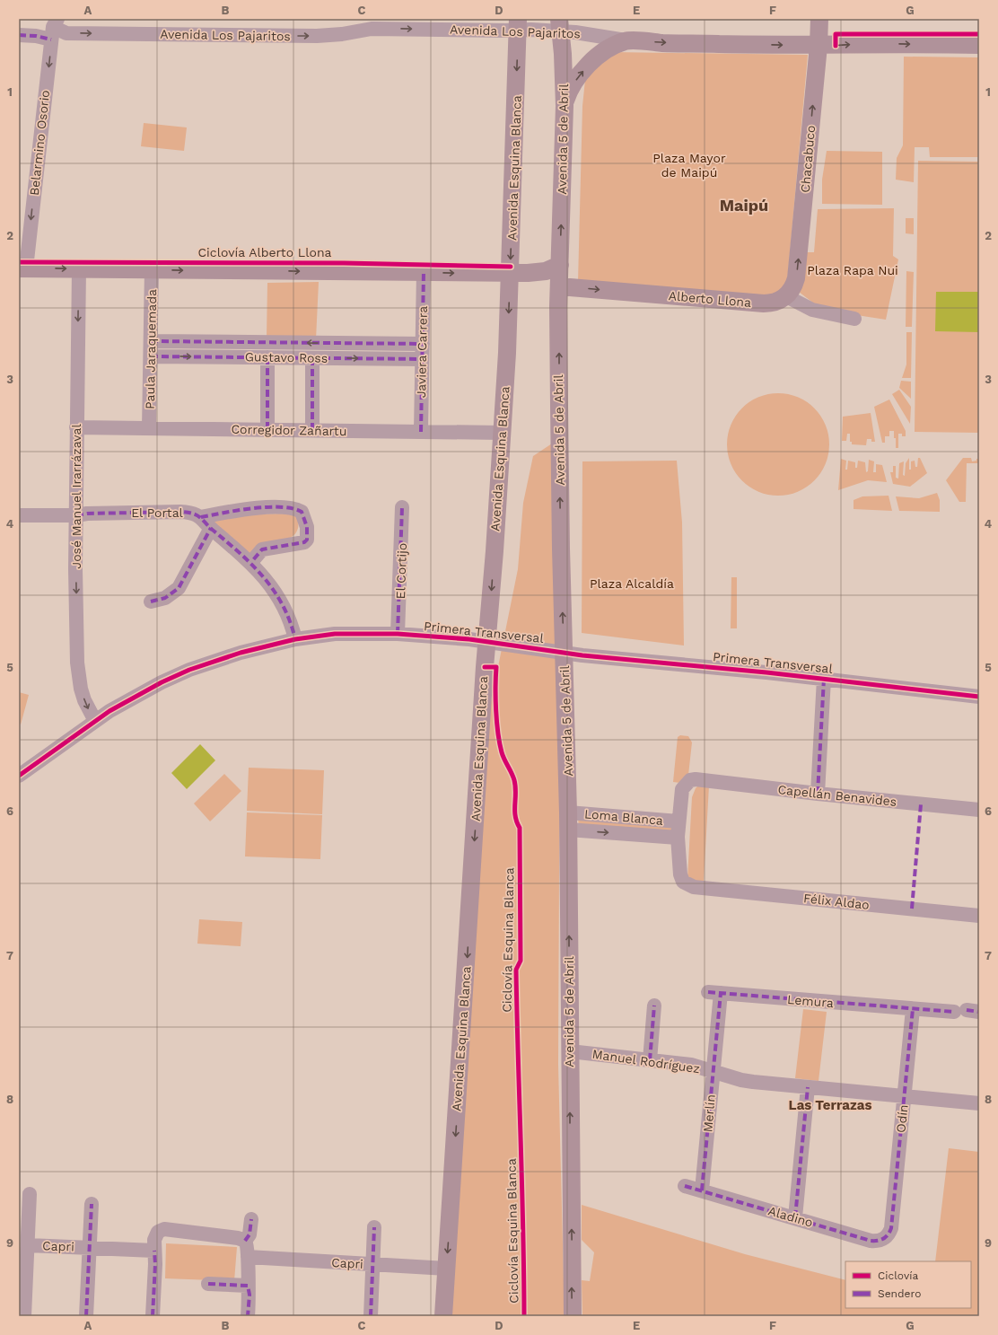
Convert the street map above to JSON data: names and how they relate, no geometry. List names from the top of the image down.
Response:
{
  "streets": {
    "main road": [
      "Avenida Los Pajaritos",
      "Avenida 5 de Abril",
      "Chacabuco",
      "Avenida Esquina Blanca",
      "Alberto Llona"
    ],
    "street": [
      "Belarmino Osorio",
      "Paula Jaraquemada",
      "Javiera Carrera",
      "Gustavo Ross",
      "Corregidor Zañartu",
      "José Manuel Irarrázaval",
      "El Portal",
      "El Cortijo",
      "Primera Transversal",
      "Capellán Benavides",
      "Loma Blanca",
      "Félix Aldao",
      "Lemura",
      "Manuel Rodríguez",
      "Merlín",
      "Odín",
      "Aladino",
      "Capri"
    ],
    "cycle path": ["Ciclovía Alberto Llona", "Ciclovía Esquina Blanca"]
  },
  "crossings": [
    ["Avenida Los Pajaritos", "Avenida 5 de Abril"],
    ["Avenida Los Pajaritos", "Belarmino Osorio"],
    ["Avenida Los Pajaritos", "Chacabuco"],
    ["Avenida Los Pajaritos", "Avenida Esquina Blanca"],
    ["Avenida 5 de Abril", "Alberto Llona"],
    ["Avenida 5 de Abril", "Primera Transversal"],
    ["Avenida 5 de Abril", "Loma Blanca"],
    ["Avenida 5 de Abril", "Manuel Rodríguez"],
    ["Chacabuco", "Alberto Llona"],
    ["Avenida Esquina Blanca", "Corregidor Zañartu"],
    ["Avenida Esquina Blanca", "Primera Transversal"],
    ["Avenida Esquina Blanca", "Capri"],
    ["Paula Jaraquemada", "Gustavo Ross"],
    ["Paula Jaraquemada", "Corregidor Zañartu"],
    ["Javiera Carrera", "Gustavo Ross"],
    ["Javiera Carrera", "Corregidor Zañartu"],
    ["Corregidor Zañartu", "José Manuel Irarrázaval"],
    ["José Manuel Irarrázaval", "El Portal"],
    ["José Manuel Irarrázaval", "Primera Transversal"],
    ["El Portal", "Primera Transversal"],
    ["El Cortijo", "Primera Transversal"],
    ["Capellán Benavides", "Loma Blanca"],
    ["Loma Blanca", "Félix Aldao"],
    ["Lemura", "Merlín"],
    ["Lemura", "Odín"],
    ["Manuel Rodríguez", "Merlín"],
    ["Manuel Rodríguez", "Odín"],
    ["Merlín", "Aladino"],
    ["Odín", "Aladino"]
  ],
  "one_way": [
    "Avenida Los Pajaritos",
    "Avenida 5 de Abril",
    "Belarmino Osorio",
    "Chacabuco",
    "Avenida Esquina Blanca",
    "Alberto Llona",
    "José Manuel Irarrázaval"
  ],
  "districts": ["Maipú", "Las Terrazas"],
  "parks": ["Plaza Mayor de Maipú", "Plaza Rapa Nui", "Plaza Alcaldía"],
  "legend": ["Ciclovía", "Sendero"],
  "grid": {
    "columns": [
      "A",
      "B",
      "C",
      "D",
      "E",
      "F",
      "G"
    ],
    "rows": [
      "1",
      "2",
      "3",
      "4",
      "5",
      "6",
      "7",
      "8",
      "9"
    ]
  }
}
